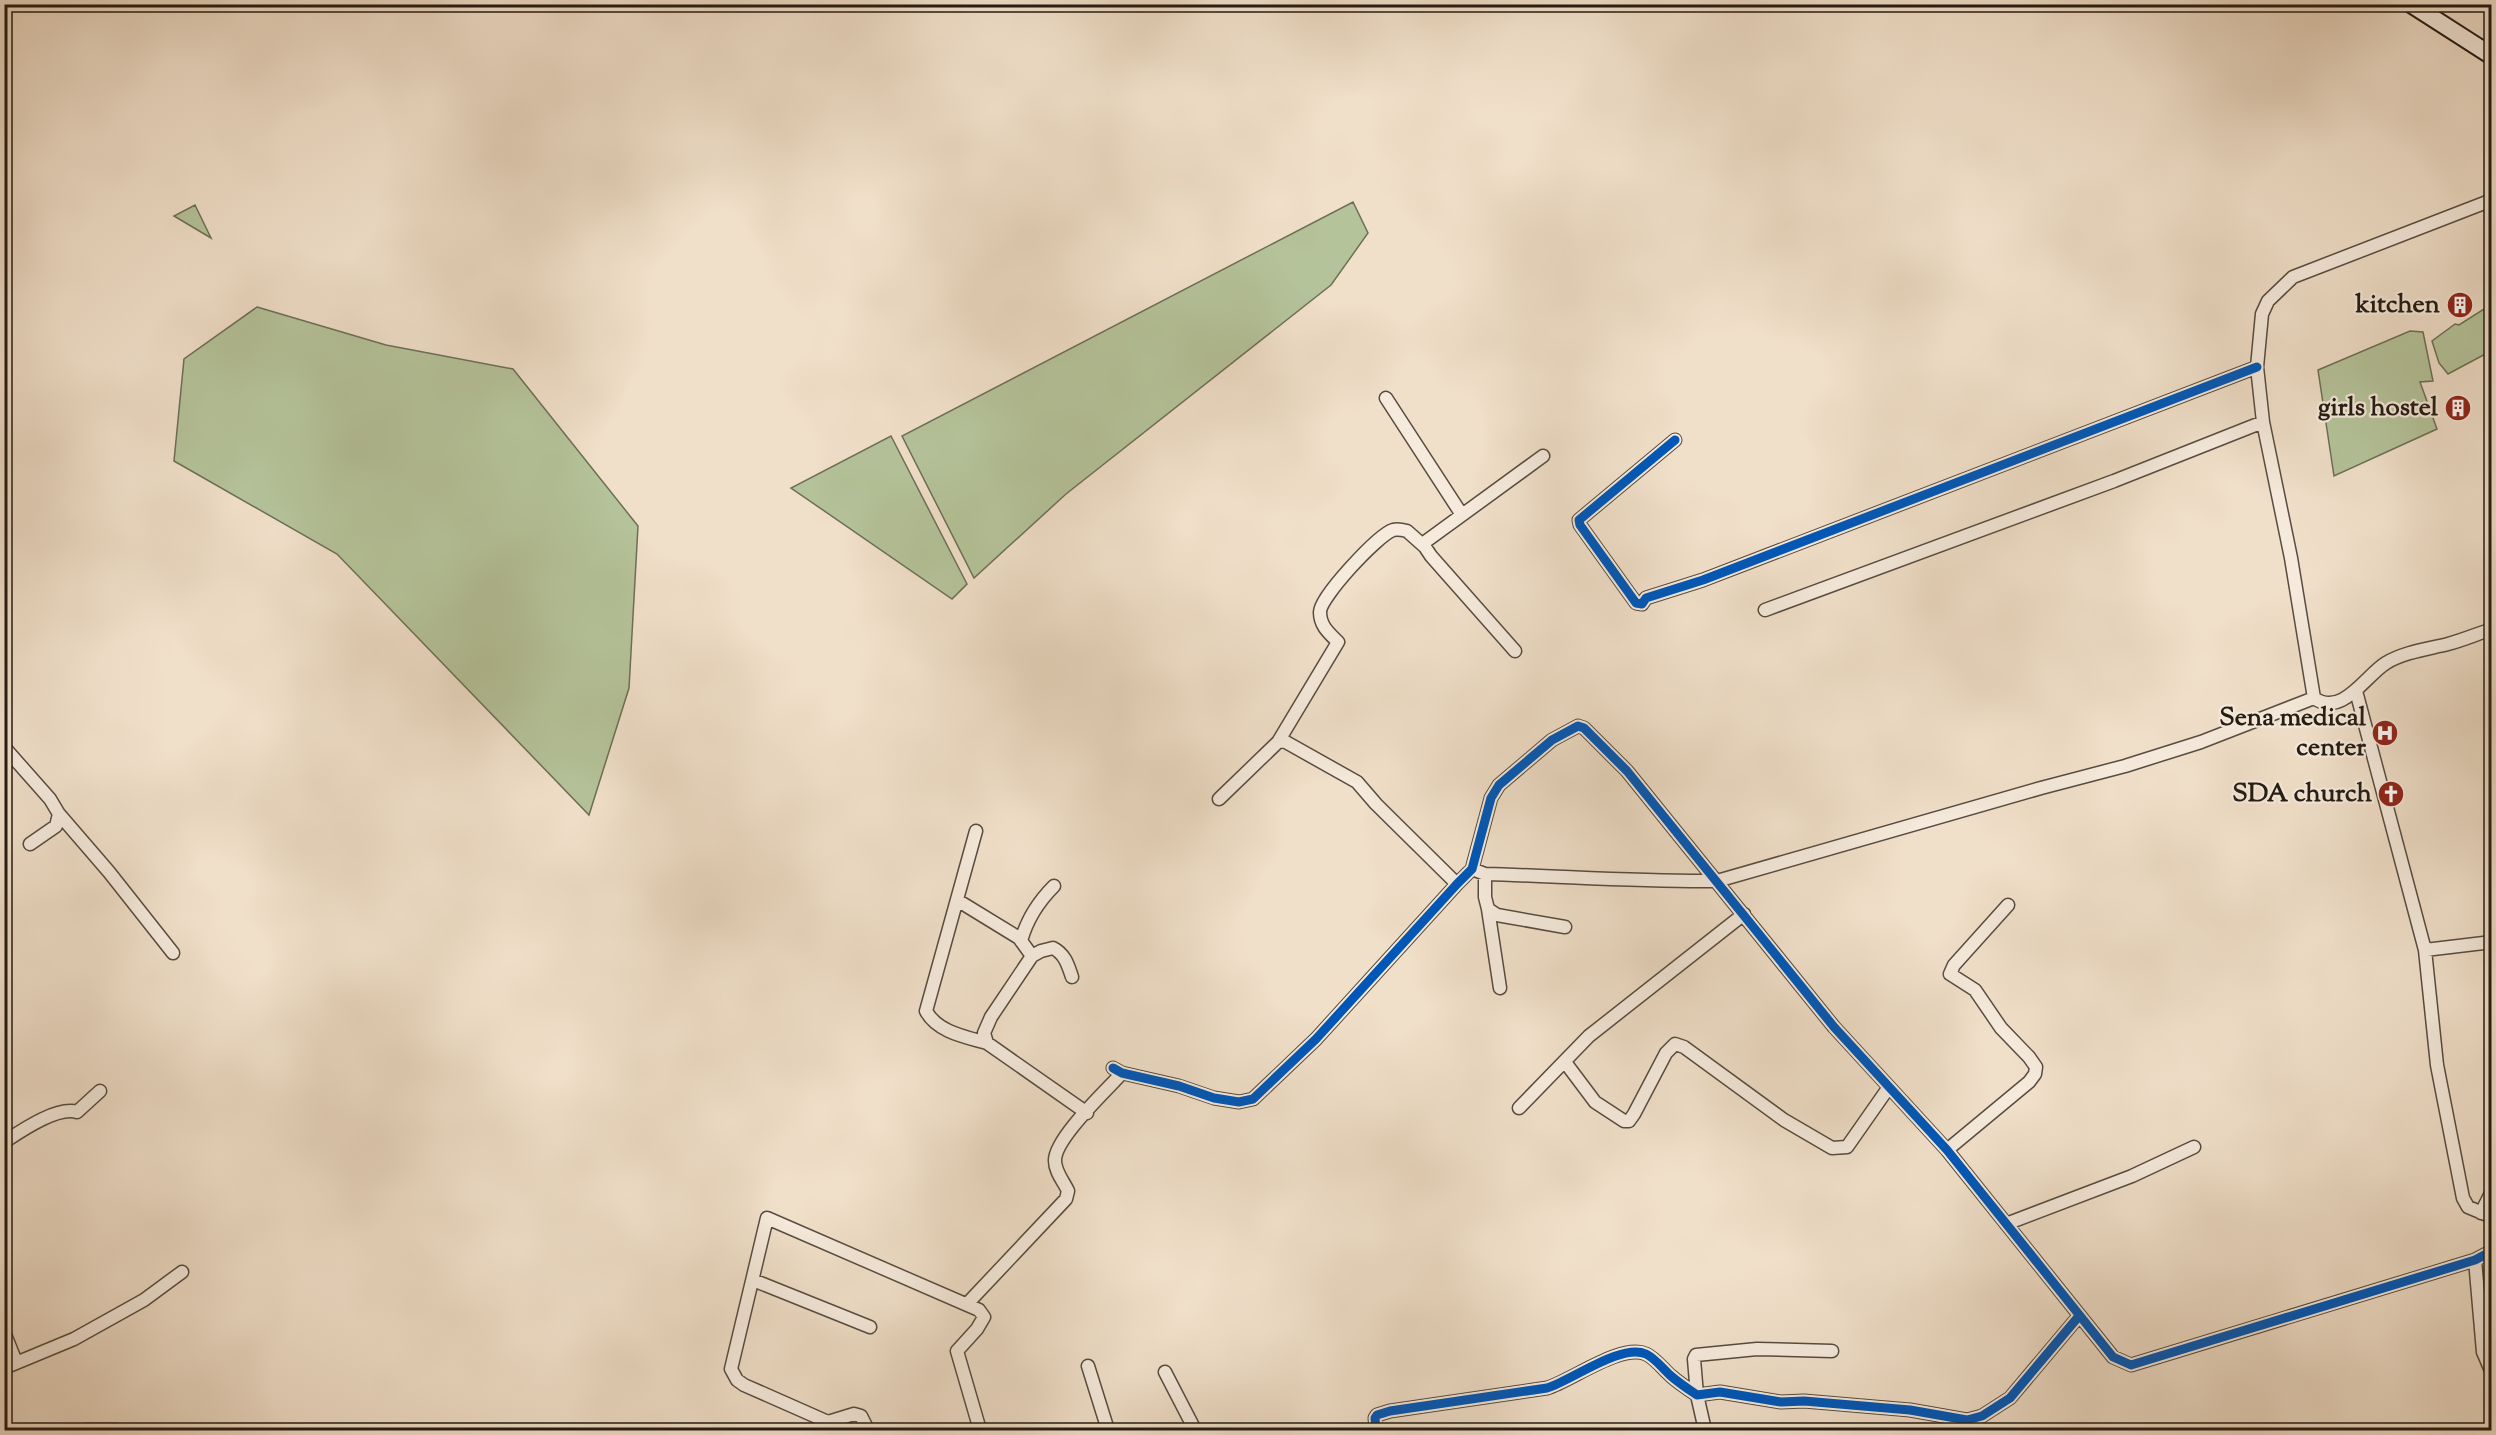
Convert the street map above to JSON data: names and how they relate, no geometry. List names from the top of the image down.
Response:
{
  "places": {
    "building": ["kitchen", "girls hostel"],
    "hospital": ["Sena medical center"],
    "church": ["SDA church"]
  }
}
